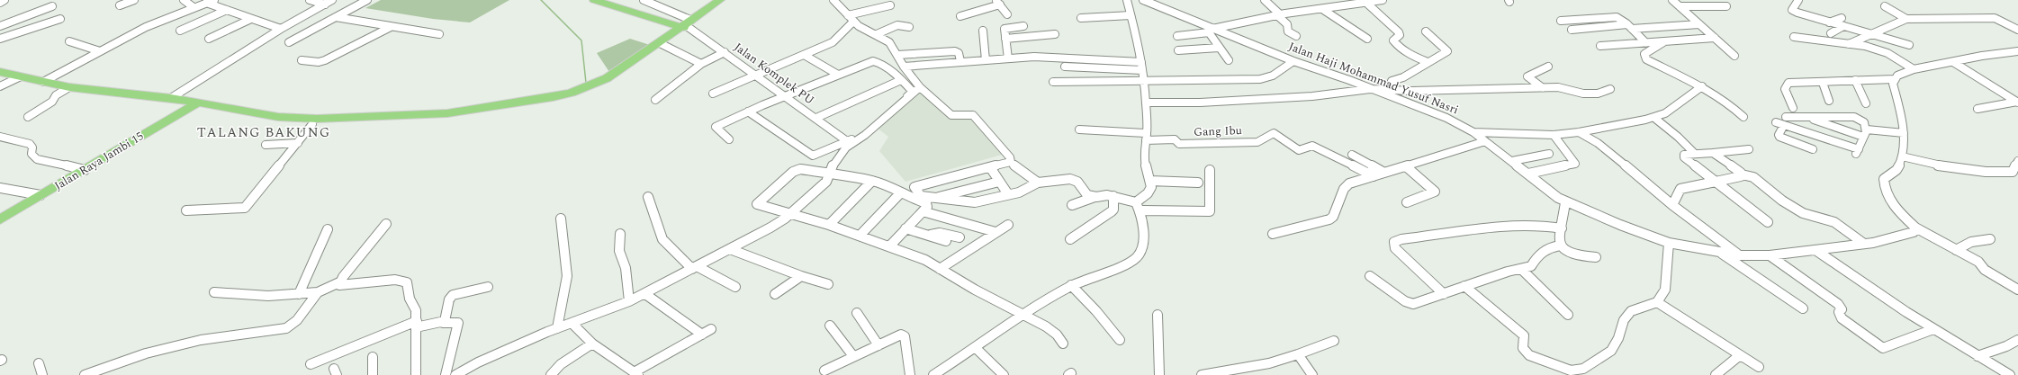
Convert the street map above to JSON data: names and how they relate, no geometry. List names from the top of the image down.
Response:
{
  "streets": {
    "highway": ["Jalan Raya Jambi 15"],
    "street": ["Jalan Komplek PU", "Jalan Haji Mohammad Yusuf Nasri", "Gang Ibu"]
  },
  "districts": ["TALANG BAKUNG"]
}
